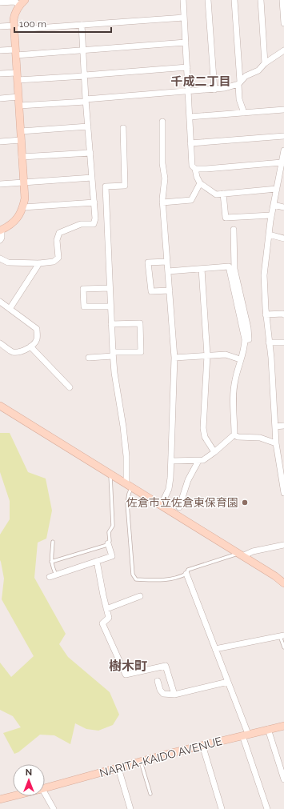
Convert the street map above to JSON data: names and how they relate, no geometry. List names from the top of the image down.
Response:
{
  "streets": {
    "street": ["NARITA-KAIDO AVENUE"]
  },
  "districts": ["千成二丁目", "樹木町"],
  "places": ["佐倉市立佐倉東保育園"],
  "scale_bar": "100 m",
  "north": "top"
}
